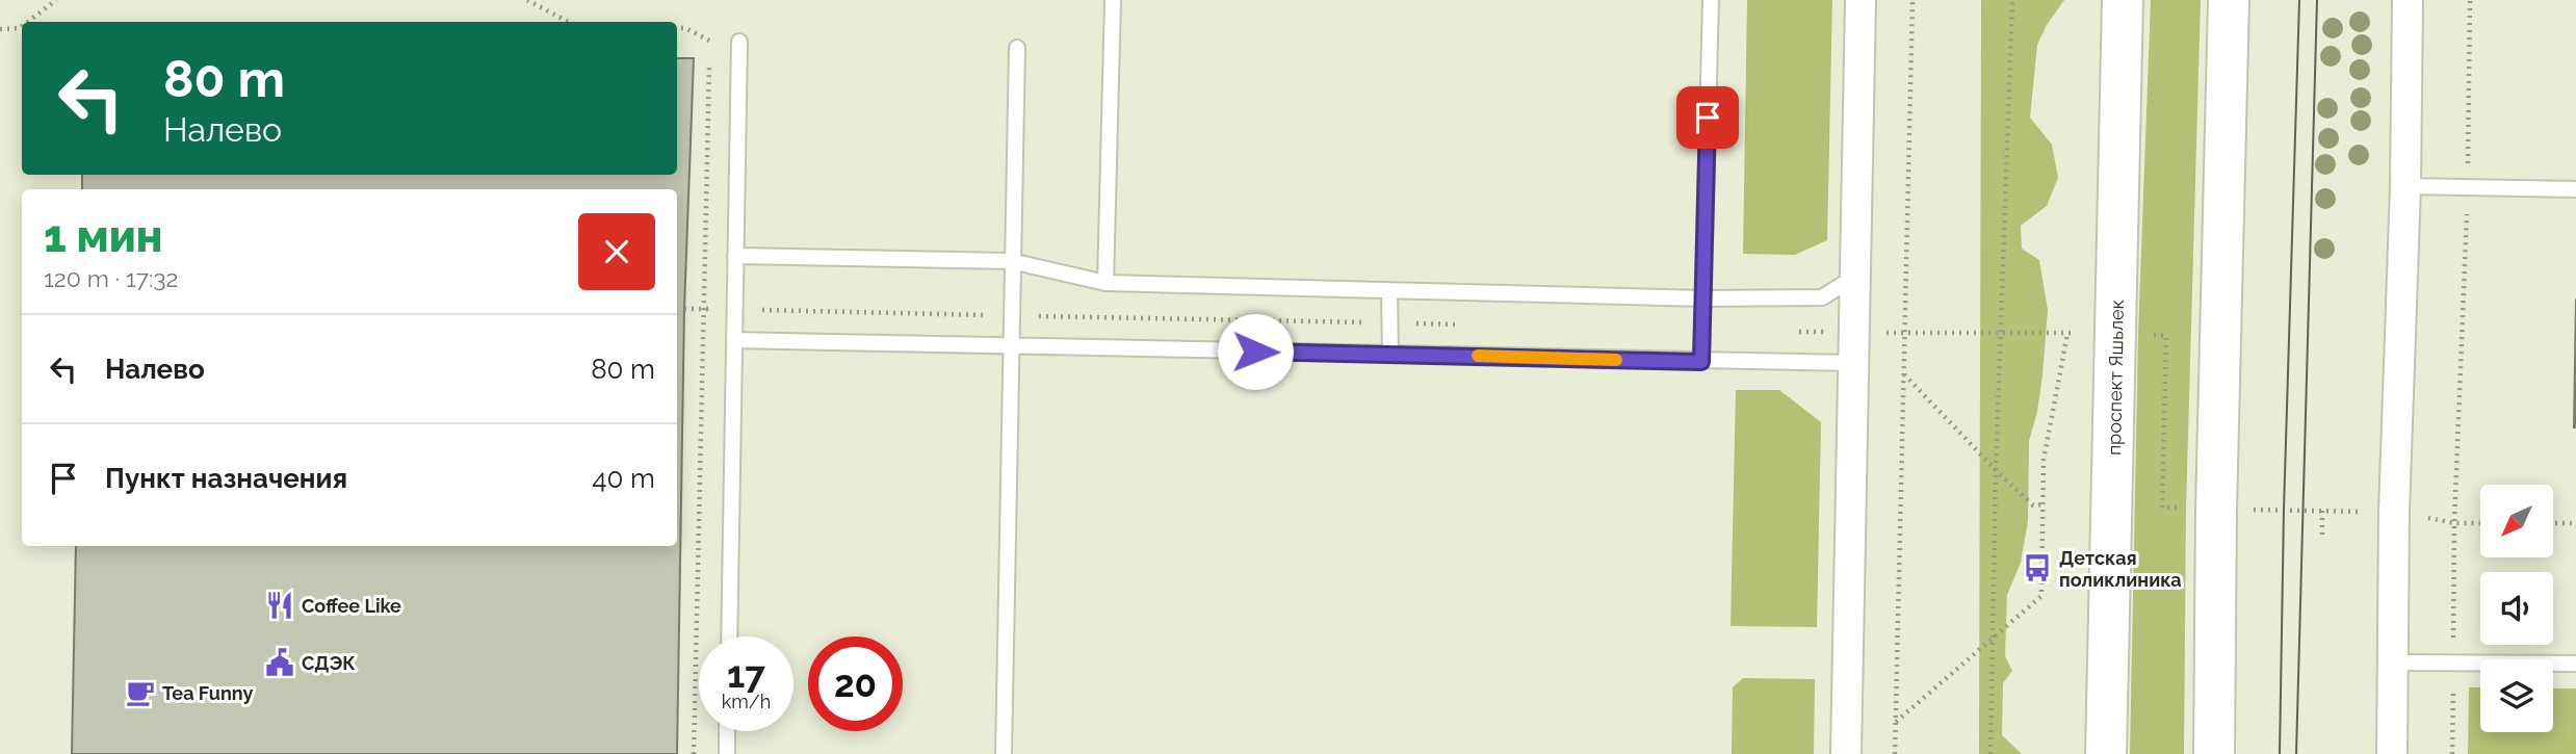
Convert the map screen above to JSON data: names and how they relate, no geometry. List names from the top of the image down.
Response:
{
  "streets": {
    "main road": ["проспект Яшьлек"]
  },
  "places": {
    "bus stop": ["Детская поликлиника"],
    "restaurant": ["Coffee Like"],
    "public building": ["СДЭК"],
    "cafe": ["Tea Funny"]
  },
  "north": "bottom left",
  "page": {
    "turn": ["80 m", "Налево"],
    "heading": ["1 мин", "120 m · 17:32"],
    "list": [
      {
        "name": "Налево",
        "value": "80 m"
      },
      {
        "name": "Пункт назначения",
        "value": "40 m"
      }
    ],
    "speed": "17 km/h",
    "limit": "20"
  }
}
